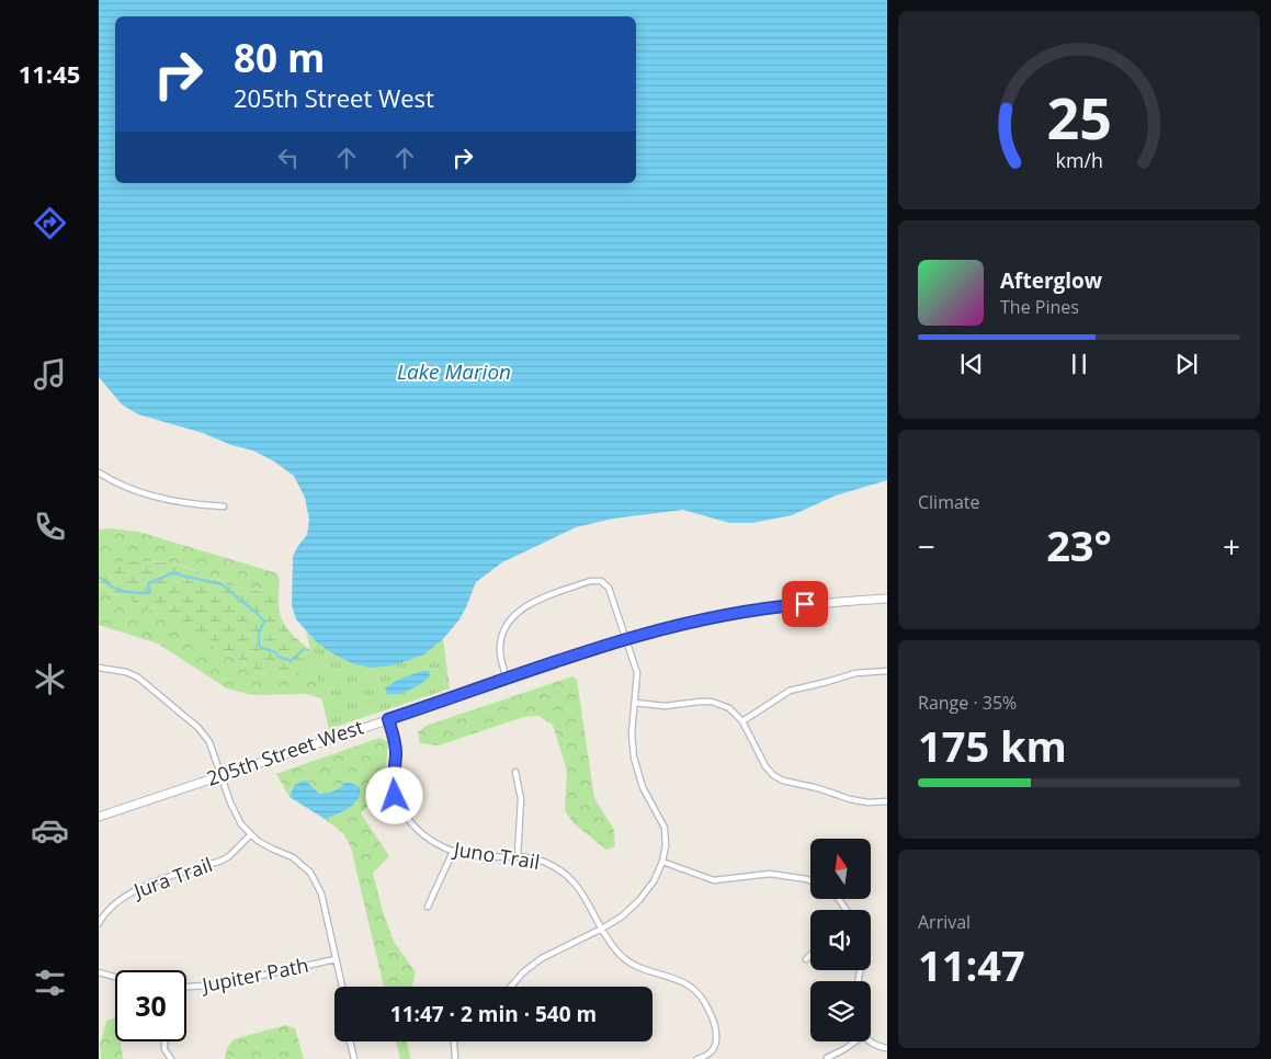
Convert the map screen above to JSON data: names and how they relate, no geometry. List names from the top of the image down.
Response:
{
  "streets": {
    "street": [
      "205th Street West",
      "Juno Trail",
      "Jura Trail",
      "Jupiter Path"
    ]
  },
  "crossings": [
    ["205th Street West", "Juno Trail"]
  ],
  "water": ["Lake Marion"],
  "north": "top",
  "page": {
    "tabs": "11:45",
    "turn": ["80 m", "205th Street West"],
    "song": ["Afterglow", "The Pines"],
    "tile": [
      "Climate",
      ["Range · 35%", "175 km"],
      ["Arrival", "11:47"]
    ],
    "heat": ["−", "23°", "+"],
    "limit": "30",
    "trip": "11:47 · 2 min · 540 m",
    "gauge": ["25", "km/h"]
  }
}
